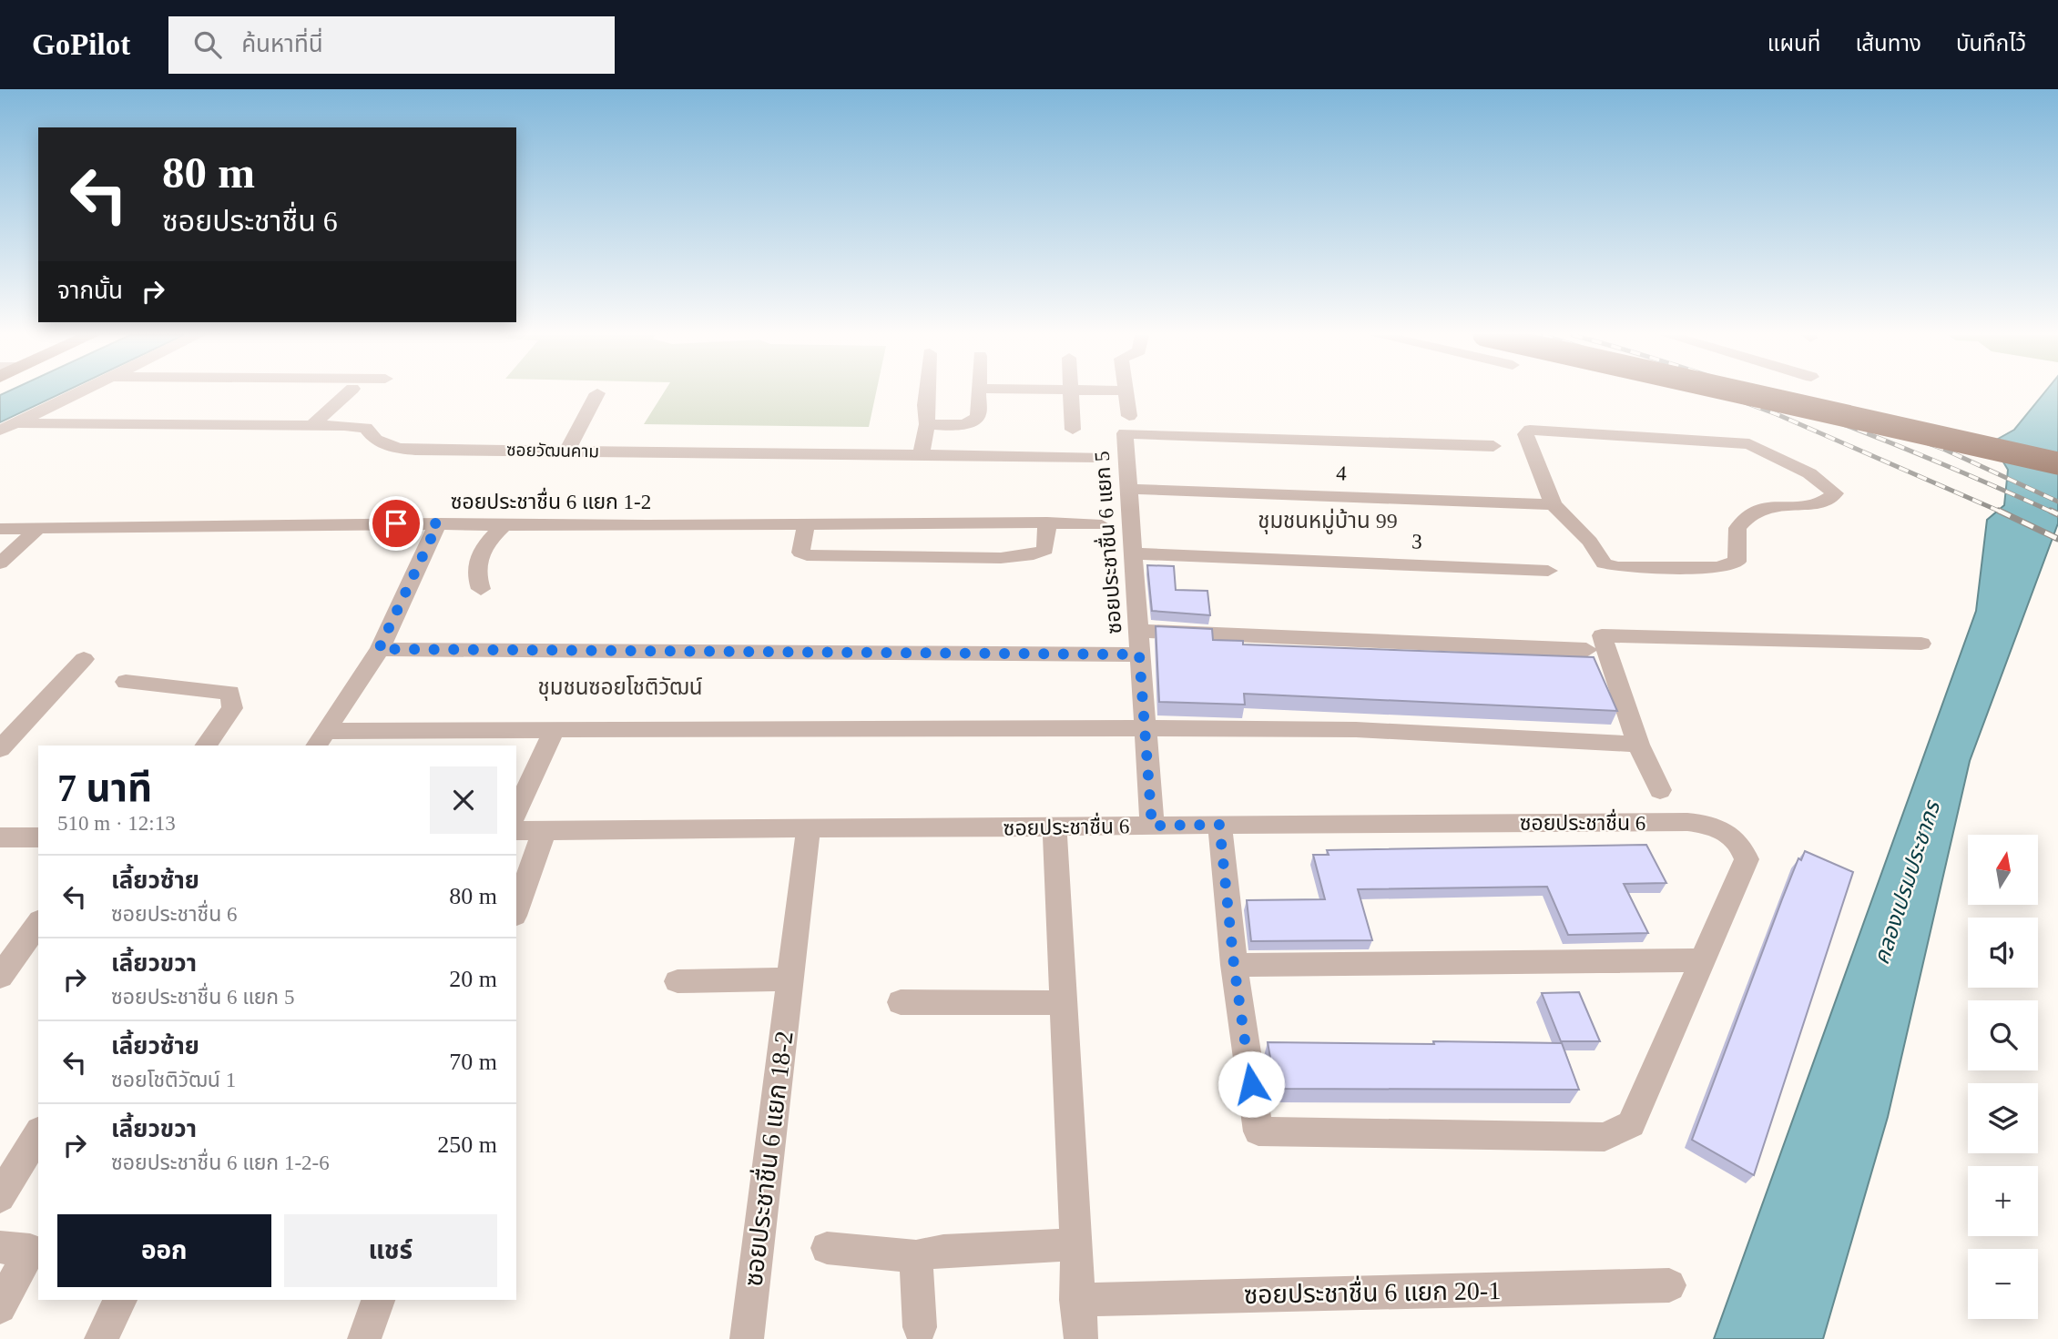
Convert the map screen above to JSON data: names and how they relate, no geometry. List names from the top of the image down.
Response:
{
  "streets": {
    "street": [
      "ซอยวัฒนคาม",
      "4",
      "ซอยประชาชื่น 6 แยก 1-2",
      "3",
      "ซอยประชาชื่น 6 แยก 5",
      "ซอยประชาชื่น 6",
      "ซอยประชาชื่น 6 แยก 18-2",
      "ซอยประชาชื่น 6 แยก 20-1"
    ]
  },
  "crossings": [
    ["4", "ซอยประชาชื่น 6 แยก 5"],
    ["3", "ซอยประชาชื่น 6 แยก 5"],
    ["ซอยประชาชื่น 6 แยก 5", "ซอยประชาชื่น 6"],
    ["ซอยประชาชื่น 6", "ซอยประชาชื่น 6 แยก 18-2"]
  ],
  "districts": ["ชุมชนหมู่บ้าน 99", "ชุมชนซอยโชติวัฒน์"],
  "water": ["คลองเปรมประชากร"],
  "north": "top",
  "page": {
    "header": "GoPilot",
    "search": "ค้นหาที่นี่",
    "nav": ["แผนที่", "เส้นทาง", "บันทึกไว้"],
    "turn": ["80 m", "ซอยประชาชื่น 6"],
    "then": "จากนั้น",
    "heading": ["7 นาที", "510 m · 12:13"],
    "map_buttons": ["+", "−"],
    "list": [
      {
        "name": "เลี้ยวซ้าย",
        "note": "ซอยประชาชื่น 6",
        "value": "80 m"
      },
      {
        "name": "เลี้ยวขวา",
        "note": "ซอยประชาชื่น 6 แยก 5",
        "value": "20 m"
      },
      {
        "name": "เลี้ยวซ้าย",
        "note": "ซอยโชติวัฒน์ 1",
        "value": "70 m"
      },
      {
        "name": "เลี้ยวขวา",
        "note": "ซอยประชาชื่น 6 แยก 1-2-6",
        "value": "250 m"
      }
    ],
    "buttons": ["ออก", "แชร์"]
  }
}
